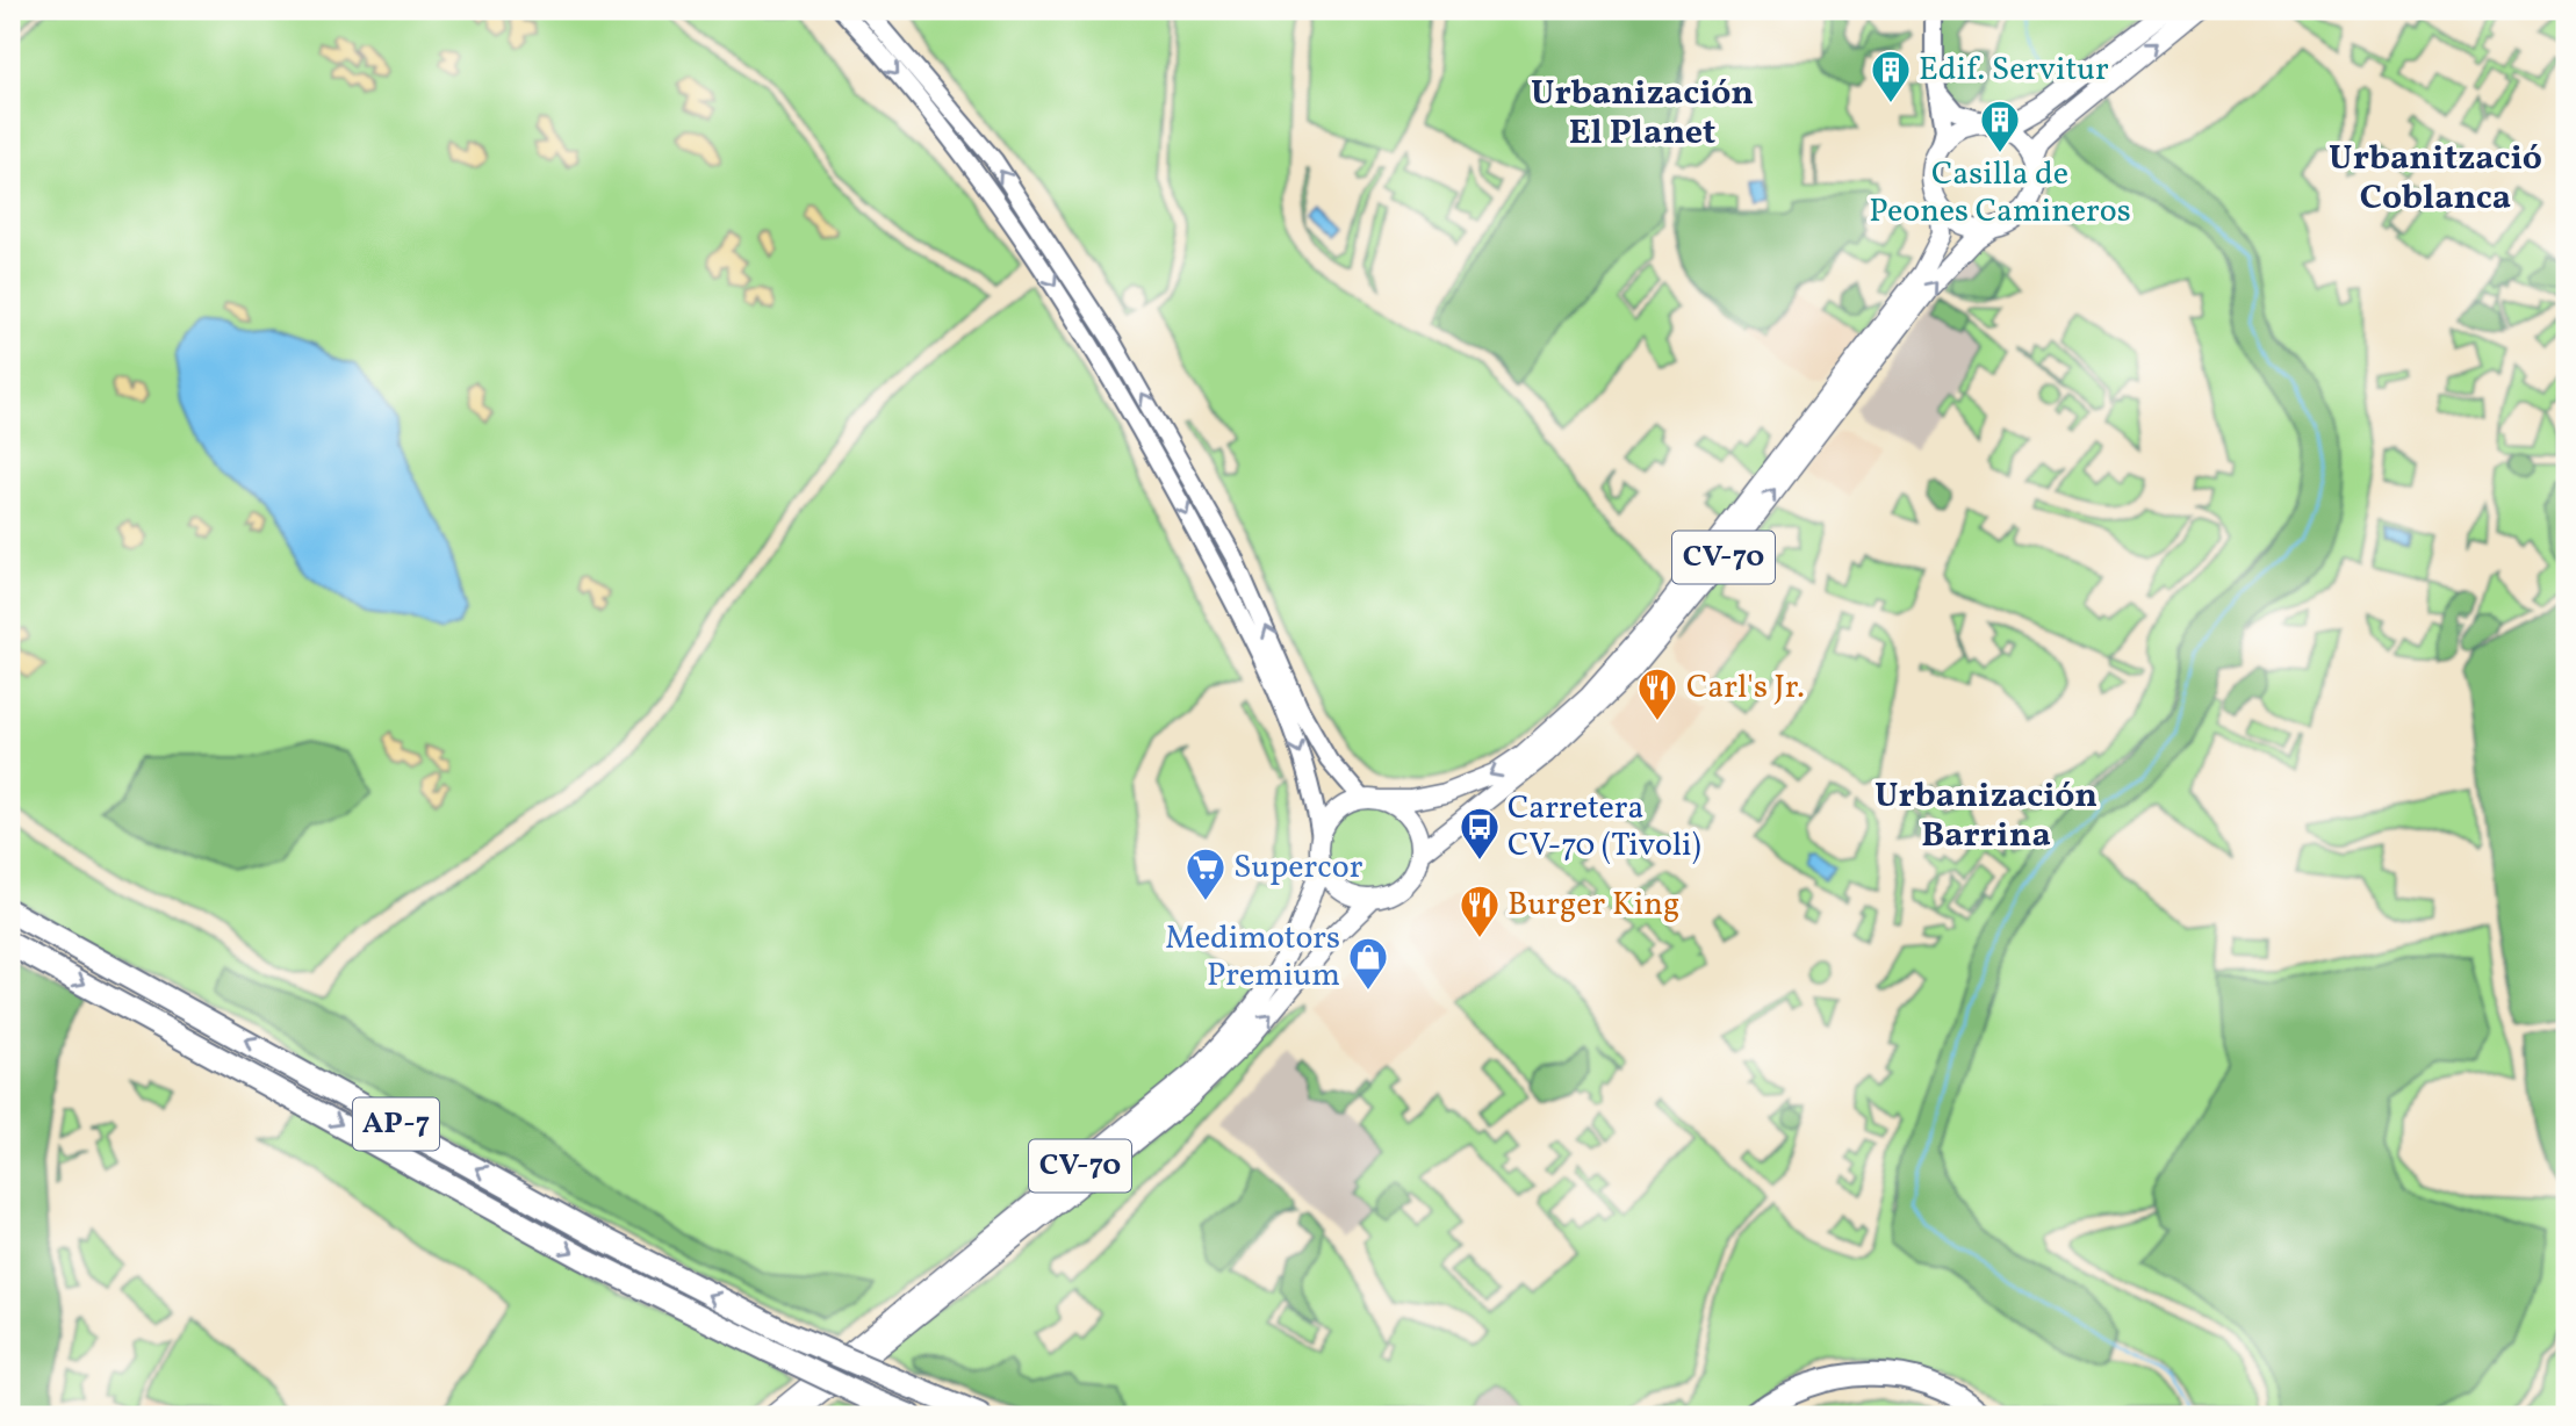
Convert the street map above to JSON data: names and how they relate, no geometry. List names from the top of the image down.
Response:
{
  "streets": {
    "highway": ["AP-7"],
    "main road": ["CV-70"]
  },
  "districts": ["Urbanización El Planet", "Urbanització Coblanca", "Urbanización Barrina"],
  "places": {
    "building": ["Edif. Servitur", "Casilla de Peones Camineros"],
    "restaurant": ["Carl's Jr.", "Burger King"],
    "bus stop": ["Carretera CV-70 (Tivoli)"],
    "supermarket": ["Supercor"],
    "shop": ["Medimotors Premium"]
  }
}
